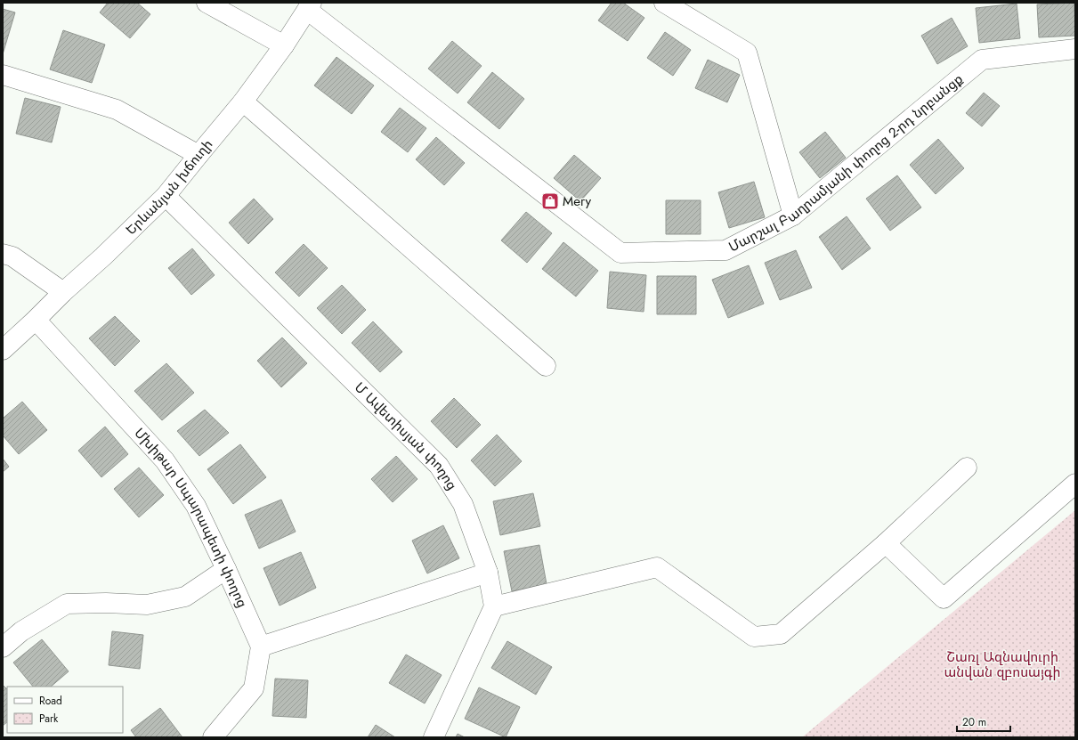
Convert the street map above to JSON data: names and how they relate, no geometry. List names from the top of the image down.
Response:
{
  "streets": {
    "street": [
      "Մարշալ Բաղրամյանի փողոց 2-րդ նրբանցք",
      "Երևանյան խճուղի",
      "Մ Ավետիսյան փողոց",
      "Մխիթար Սպարապետի փողոց"
    ]
  },
  "crossings": [
    ["Մարշալ Բաղրամյանի փողոց 2-րդ նրբանցք", "Երևանյան խճուղի"],
    ["Երևանյան խճուղի", "Մ Ավետիսյան փողոց"],
    ["Երևանյան խճուղի", "Մխիթար Սպարապետի փողոց"]
  ],
  "parks": ["Շառլ Ազնավուրի անվան զբոսայգի"],
  "places": {
    "shop": ["Mery"]
  },
  "legend": ["Road", "Park"],
  "scale_bar": "20 m"
}
